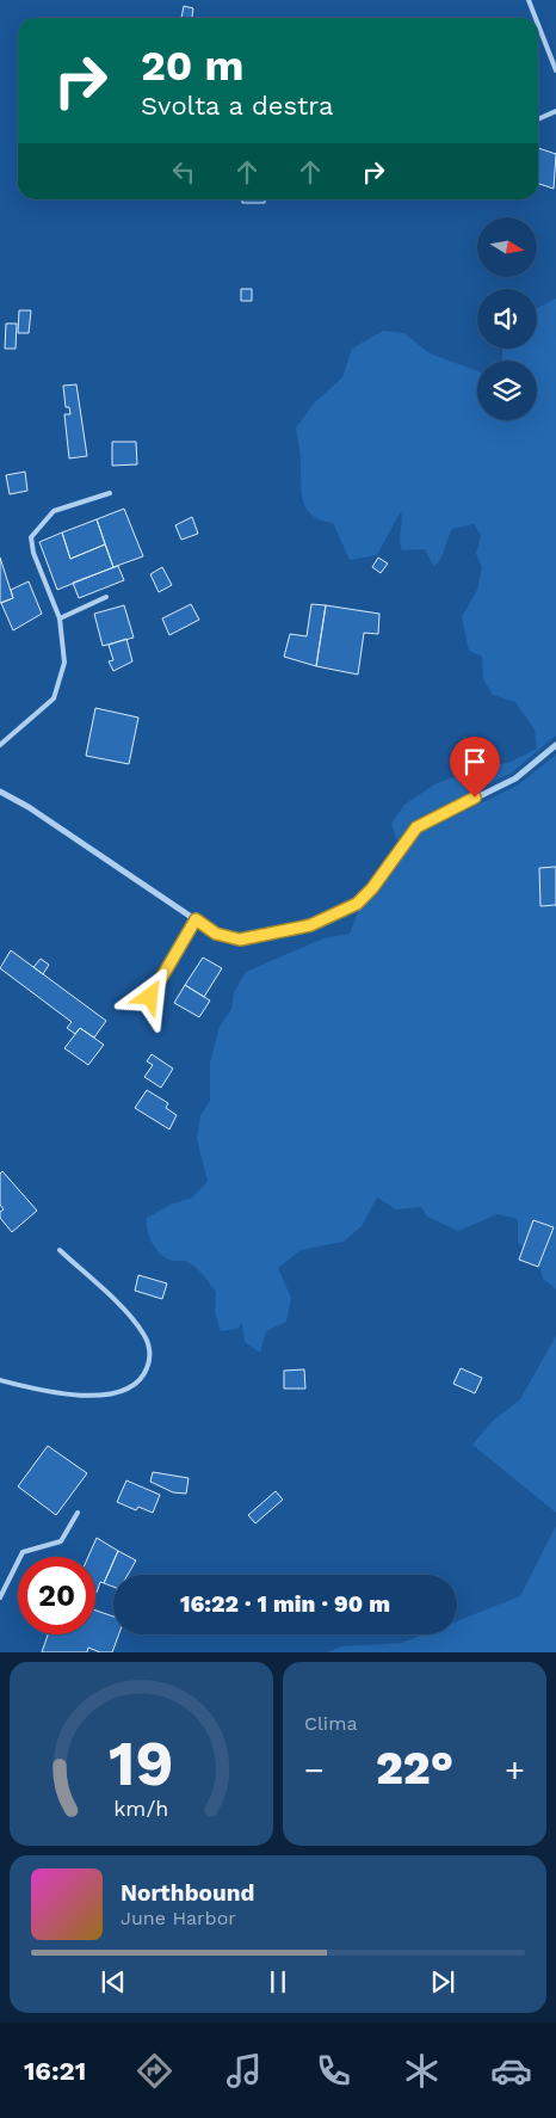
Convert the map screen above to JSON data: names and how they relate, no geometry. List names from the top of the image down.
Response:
{
  "north": "right",
  "page": {
    "turn": ["20 m", "Svolta a destra"],
    "limit": "20",
    "trip": "16:22 · 1 min · 90 m",
    "tile": "Clima",
    "heat": ["−", "22°", "+"],
    "song": ["Northbound", "June Harbor"],
    "tabs": "16:21",
    "gauge": ["19", "km/h"]
  }
}
